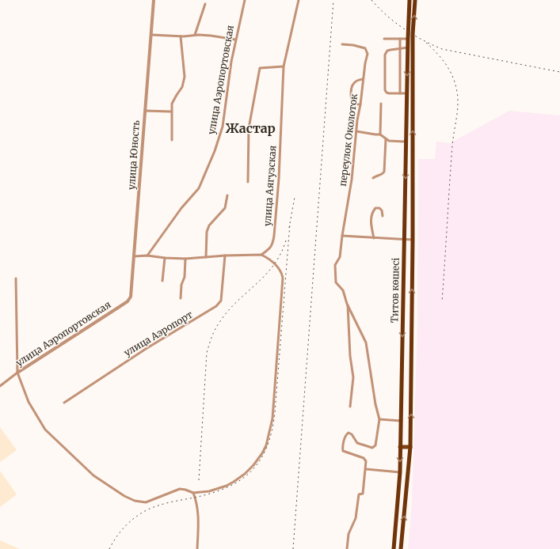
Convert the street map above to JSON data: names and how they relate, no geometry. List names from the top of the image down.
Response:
{
  "streets": {
    "highway": ["Титов көшесі"],
    "street": [
      "улица Аэропортовская",
      "переулок Околоток",
      "улица Юность",
      "улица Аягузская",
      "улица Аэропорт"
    ]
  },
  "crossings": [
    ["улица Аэропортовская", "улица Юность"]
  ],
  "districts": ["Жастар"]
}
